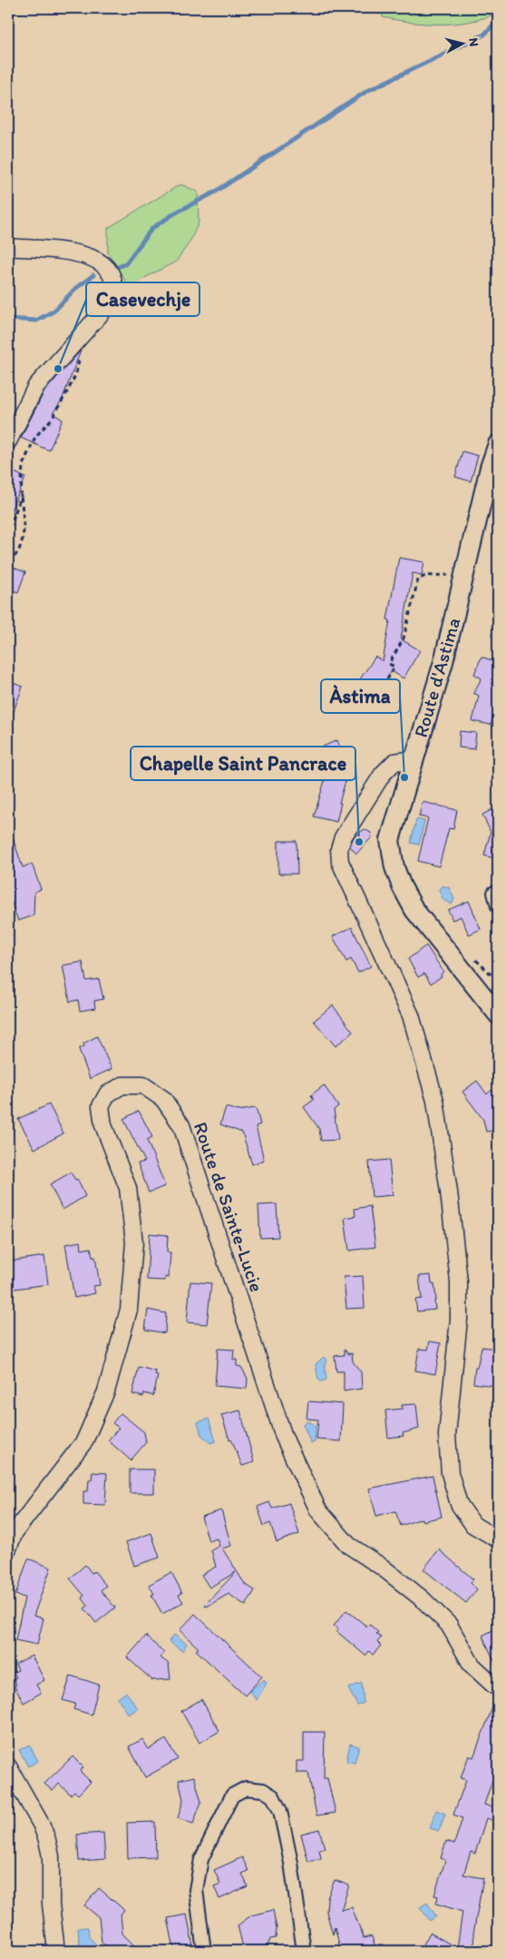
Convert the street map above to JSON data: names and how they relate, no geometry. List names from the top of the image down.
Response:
{
  "streets": {
    "main road": ["Route d'Astima"],
    "street": ["Route de Sainte-Lucie"]
  },
  "places": ["Casevechje", "Àstima", "Chapelle Saint Pancrace"],
  "north": "right"
}
